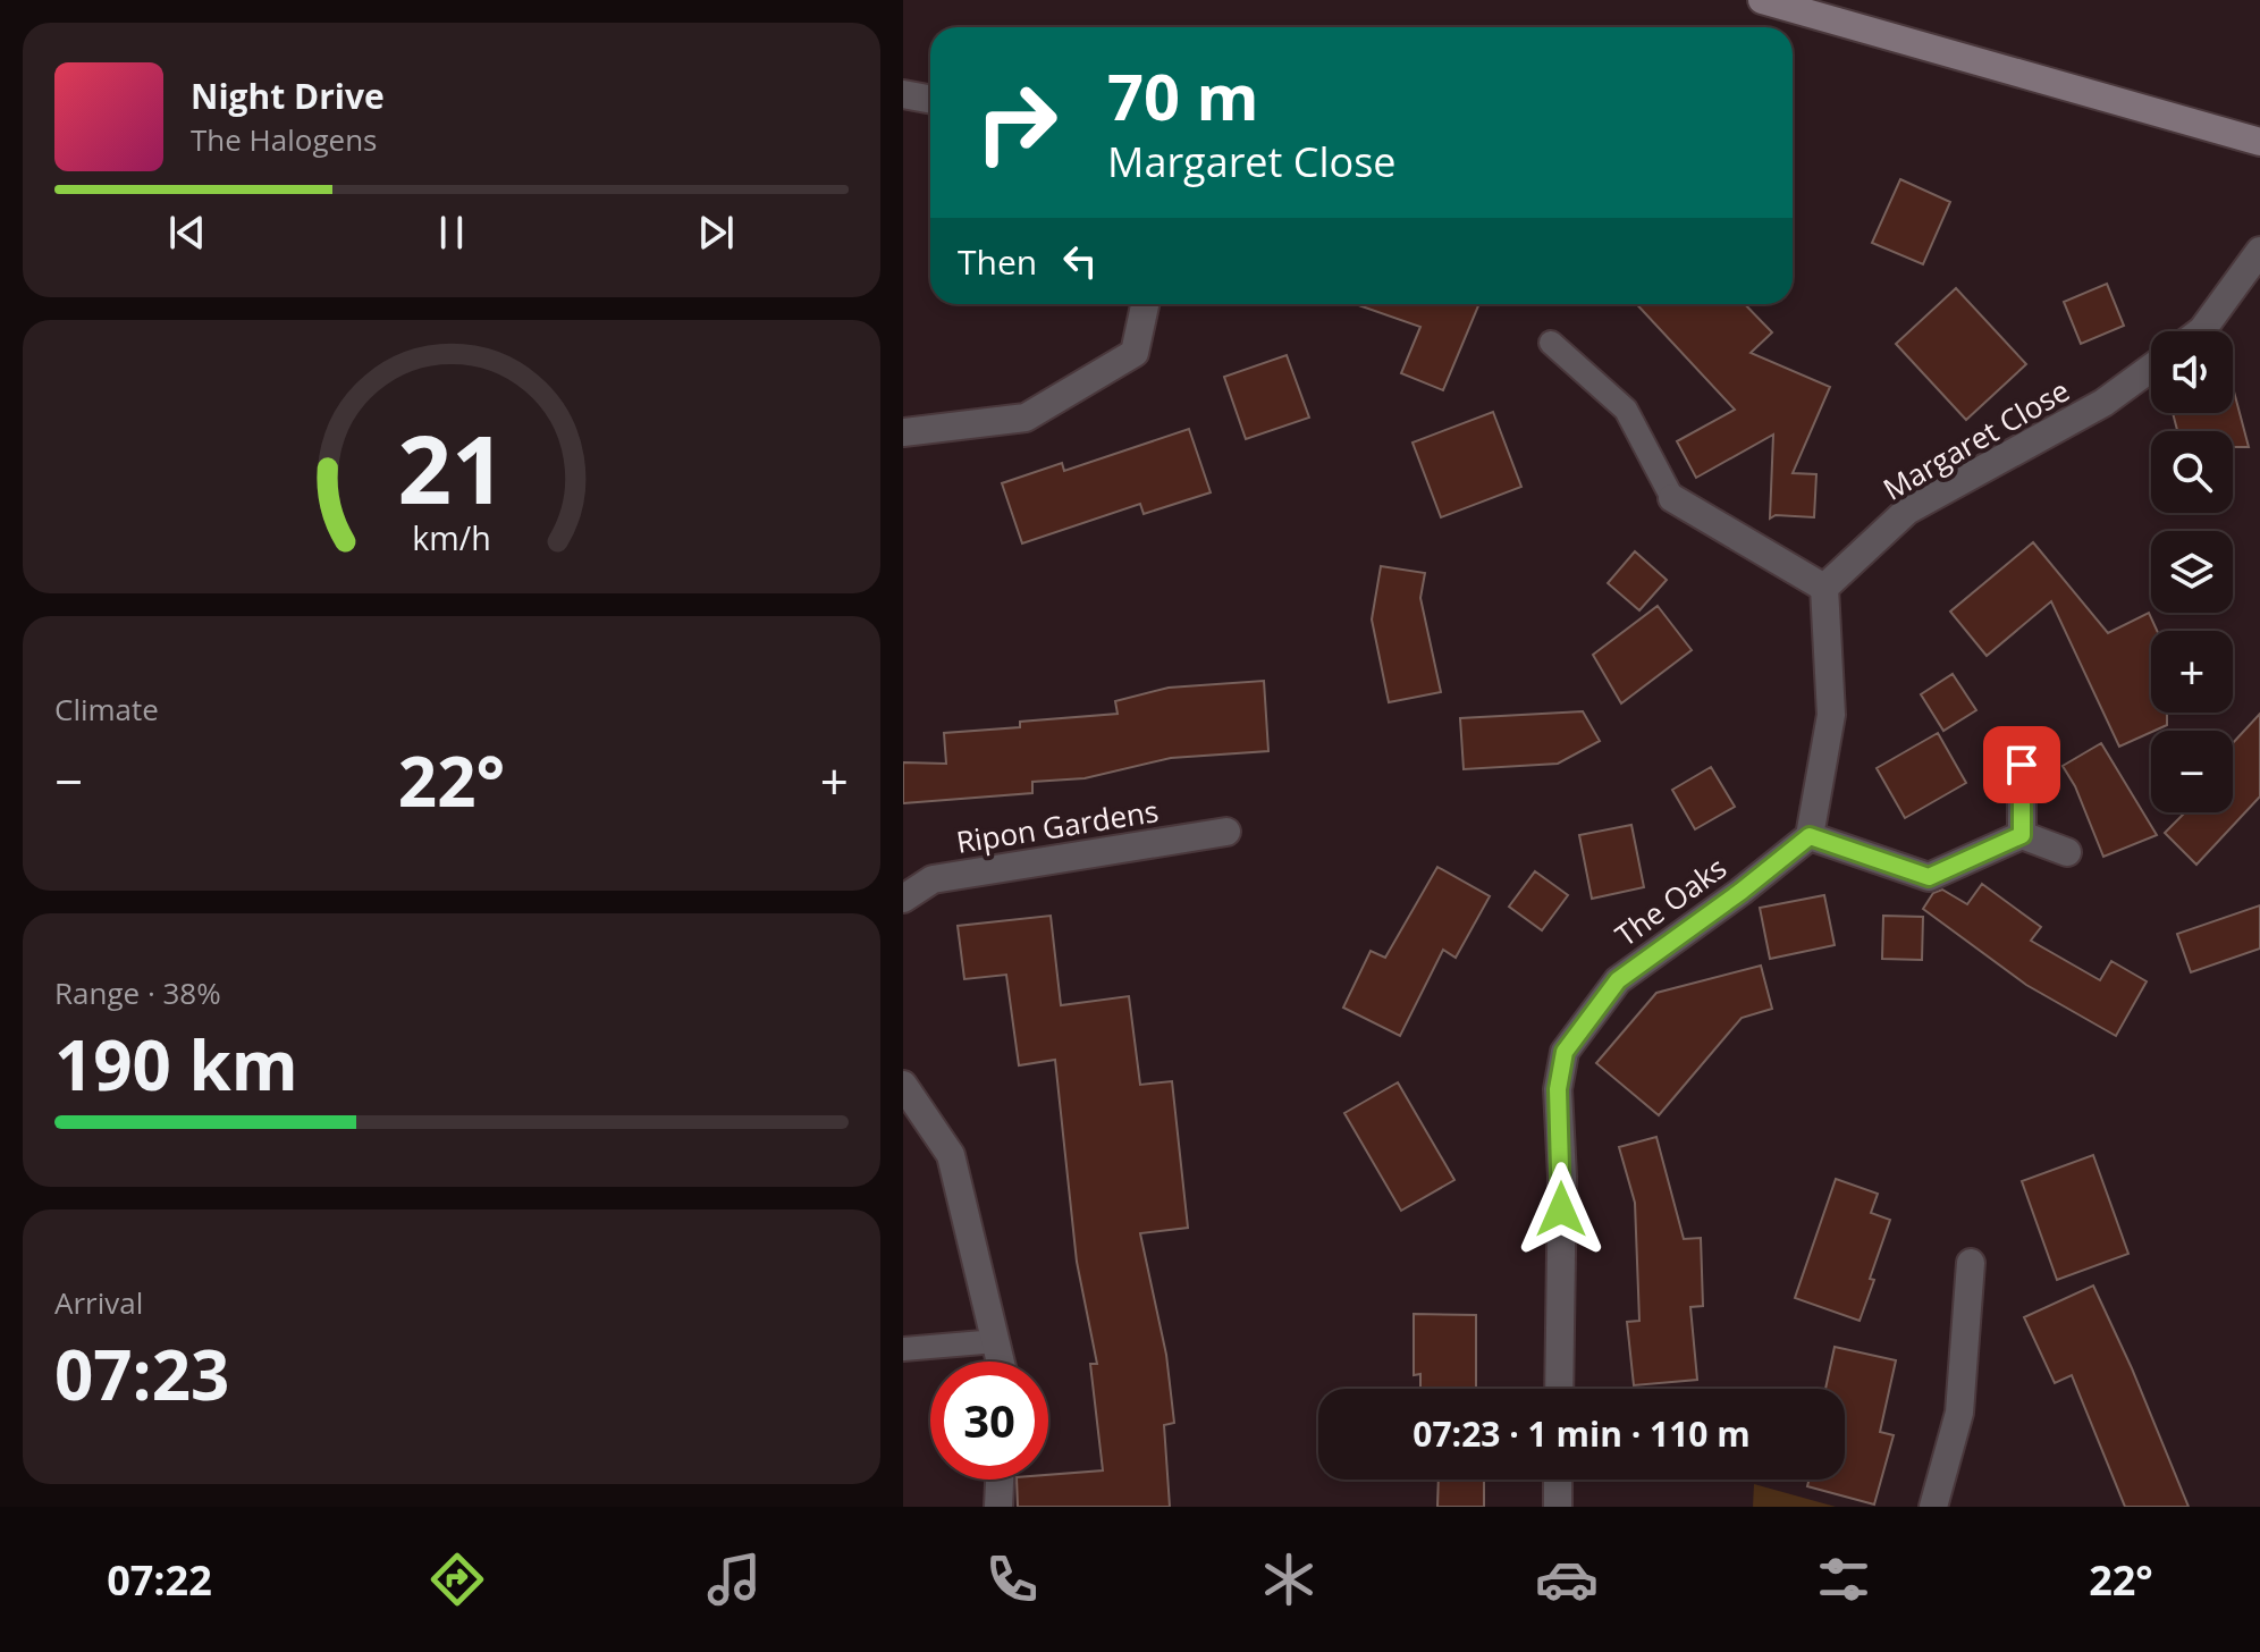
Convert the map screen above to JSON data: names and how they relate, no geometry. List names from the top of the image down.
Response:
{
  "streets": {
    "street": ["Margaret Close", "Ripon Gardens", "The Oaks"]
  },
  "page": {
    "turn": ["70 m", "Margaret Close"],
    "song": ["Night Drive", "The Halogens"],
    "then": "Then",
    "map_buttons": ["+", "−"],
    "tile": [
      "Climate",
      ["Range · 38%", "190 km"],
      ["Arrival", "07:23"]
    ],
    "heat": ["−", "22°", "+"],
    "limit": "30",
    "trip": "07:23 · 1 min · 110 m",
    "tabs": ["07:22", "22°"],
    "gauge": ["21", "km/h"]
  }
}
